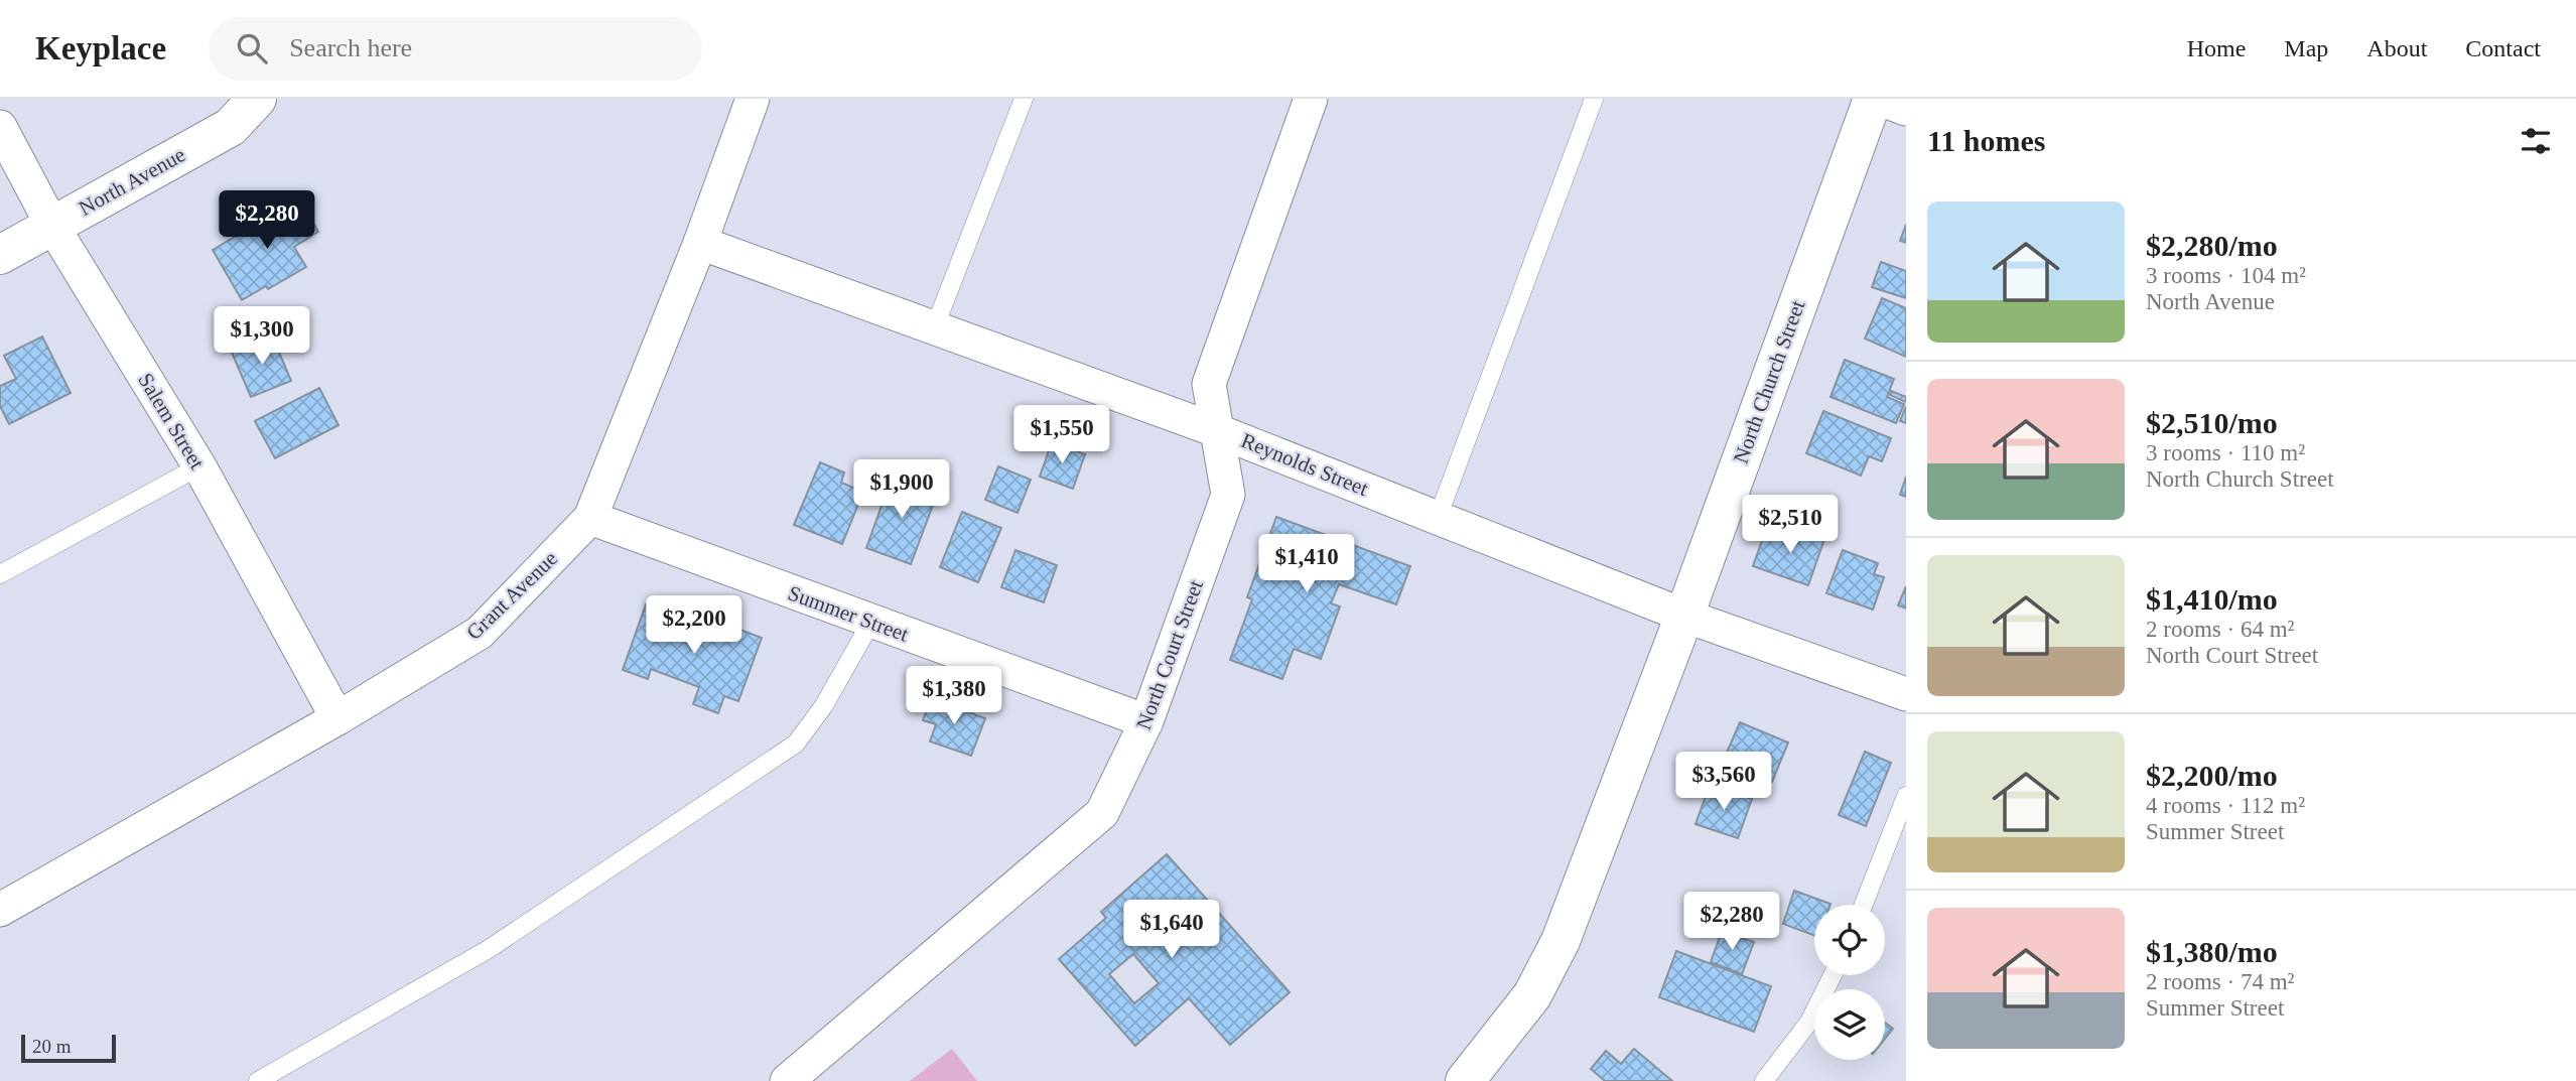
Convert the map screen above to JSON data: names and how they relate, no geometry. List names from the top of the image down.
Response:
{
  "streets": {
    "street": [
      "North Avenue",
      "North Church Street",
      "Salem Street",
      "Reynolds Street",
      "Grant Avenue",
      "Summer Street",
      "North Court Street"
    ]
  },
  "crossings": [
    ["North Avenue", "Salem Street"],
    ["North Church Street", "Reynolds Street"],
    ["Salem Street", "Grant Avenue"],
    ["Reynolds Street", "Grant Avenue"],
    ["Reynolds Street", "North Court Street"],
    ["Grant Avenue", "Summer Street"],
    ["Summer Street", "North Court Street"]
  ],
  "scale_bar": "20 m",
  "page": {
    "header": "Keyplace",
    "search": "Search here",
    "nav": [
      "Home",
      "Map",
      "About",
      "Contact"
    ],
    "heading": "11 homes",
    "list": [
      {
        "name": "$2,280/mo",
        "note": "3 rooms · 104 m² · North Avenue"
      },
      {
        "name": "$2,510/mo",
        "note": "3 rooms · 110 m² · North Church Street"
      },
      {
        "name": "$1,410/mo",
        "note": "2 rooms · 64 m² · North Court Street"
      },
      {
        "name": "$2,200/mo",
        "note": "4 rooms · 112 m² · Summer Street"
      },
      {
        "name": "$1,380/mo",
        "note": "2 rooms · 74 m² · Summer Street"
      }
    ],
    "price": [
      "$2,280",
      "$1,300",
      "$1,550",
      "$1,900",
      "$2,510",
      "$1,410",
      "$2,200",
      "$1,380",
      "$3,560",
      "$2,280",
      "$1,640"
    ],
    "scale": "20 m"
  }
}
